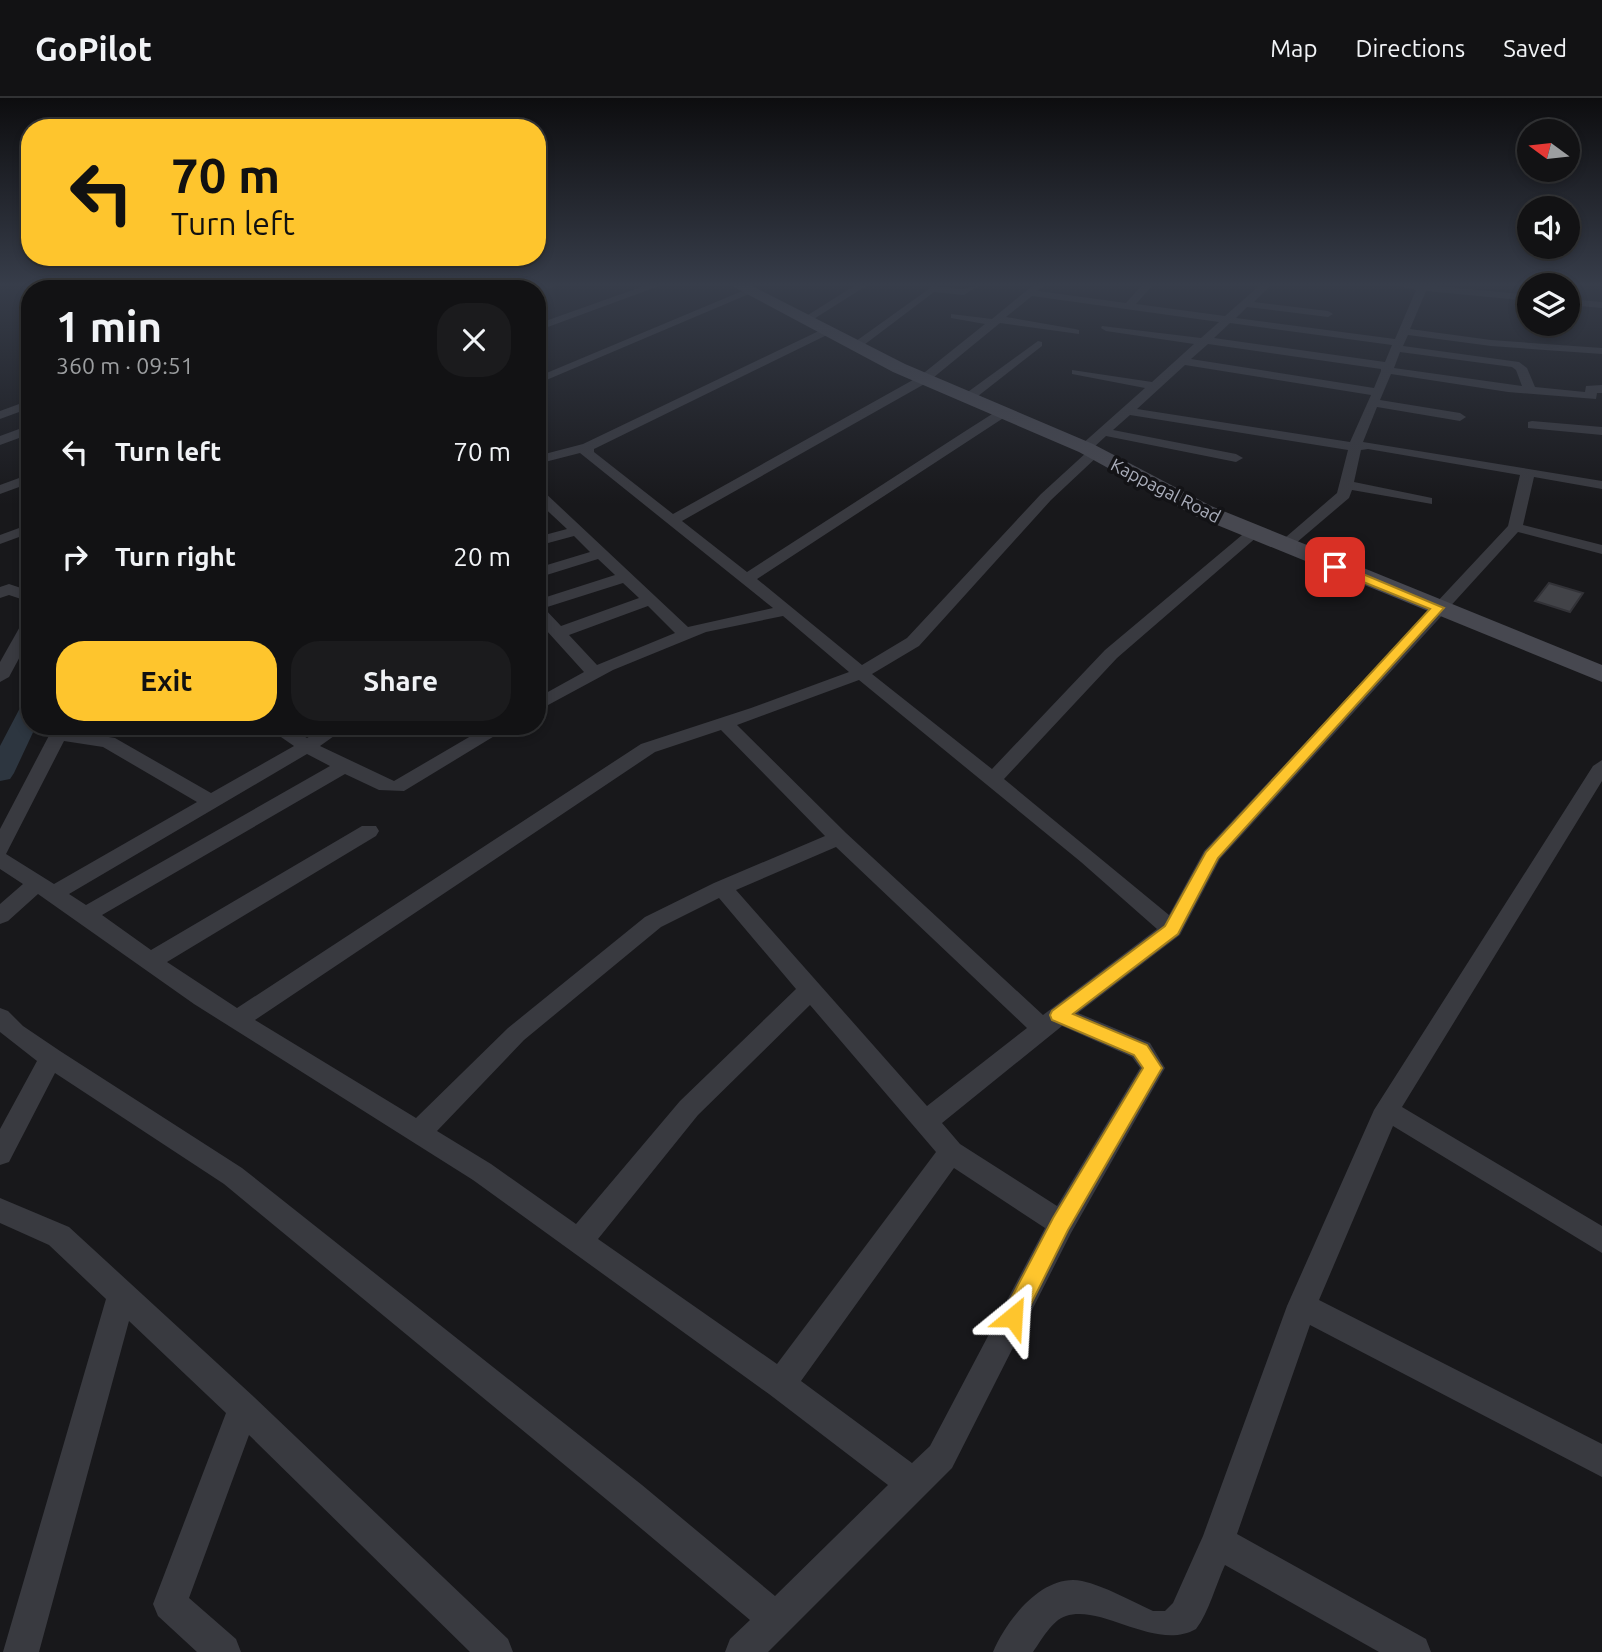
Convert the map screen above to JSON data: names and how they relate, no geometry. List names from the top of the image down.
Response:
{
  "streets": {
    "main road": ["Kappagal Road"]
  },
  "north": "left",
  "page": {
    "header": "GoPilot",
    "nav": ["Map", "Directions", "Saved"],
    "turn": ["70 m", "Turn left"],
    "heading": ["1 min", "360 m · 09:51"],
    "list": [
      {
        "name": "Turn left",
        "value": "70 m"
      },
      {
        "name": "Turn right",
        "value": "20 m"
      }
    ],
    "buttons": ["Exit", "Share"]
  }
}
